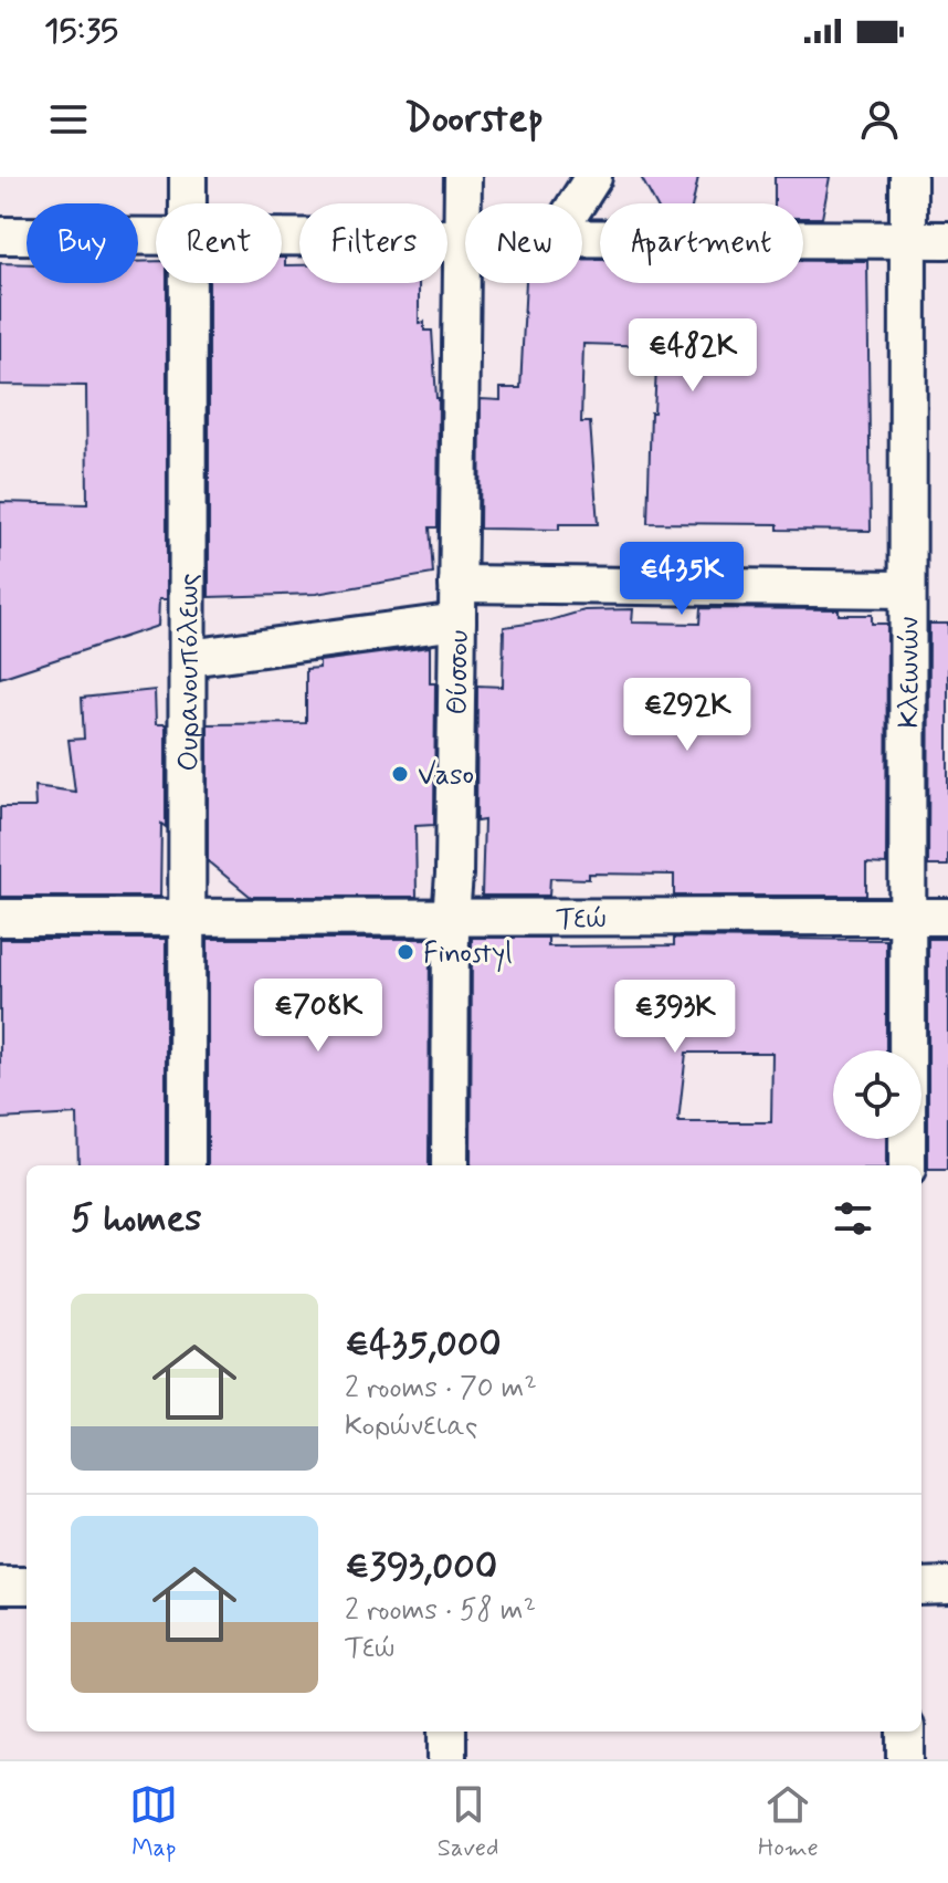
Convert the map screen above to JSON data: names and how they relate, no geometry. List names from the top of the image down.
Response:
{
  "streets": {
    "street": [
      "Ουρανουπόλεως",
      "Θύσσου",
      "Κλεωνών",
      "Τεώ"
    ]
  },
  "crossings": [
    ["Ουρανουπόλεως", "Τεώ"],
    ["Θύσσου", "Τεώ"],
    ["Κλεωνών", "Τεώ"]
  ],
  "places": ["Vaso", "Finostyl"],
  "page": {
    "status": "15:35",
    "header": "Doorstep",
    "chip": [
      "Buy",
      "Rent",
      "Filters",
      "New",
      "Apartment"
    ],
    "price": [
      "€482K",
      "€435K",
      "€292K",
      "€708K",
      "€393K"
    ],
    "heading": "5 homes",
    "list": [
      {
        "name": "€435,000",
        "note": "2 rooms · 70 m² · Κορώνειας"
      },
      {
        "name": "€393,000",
        "note": "2 rooms · 58 m² · Τεώ"
      }
    ],
    "tabs": ["Map", "Saved", "Home"]
  }
}
